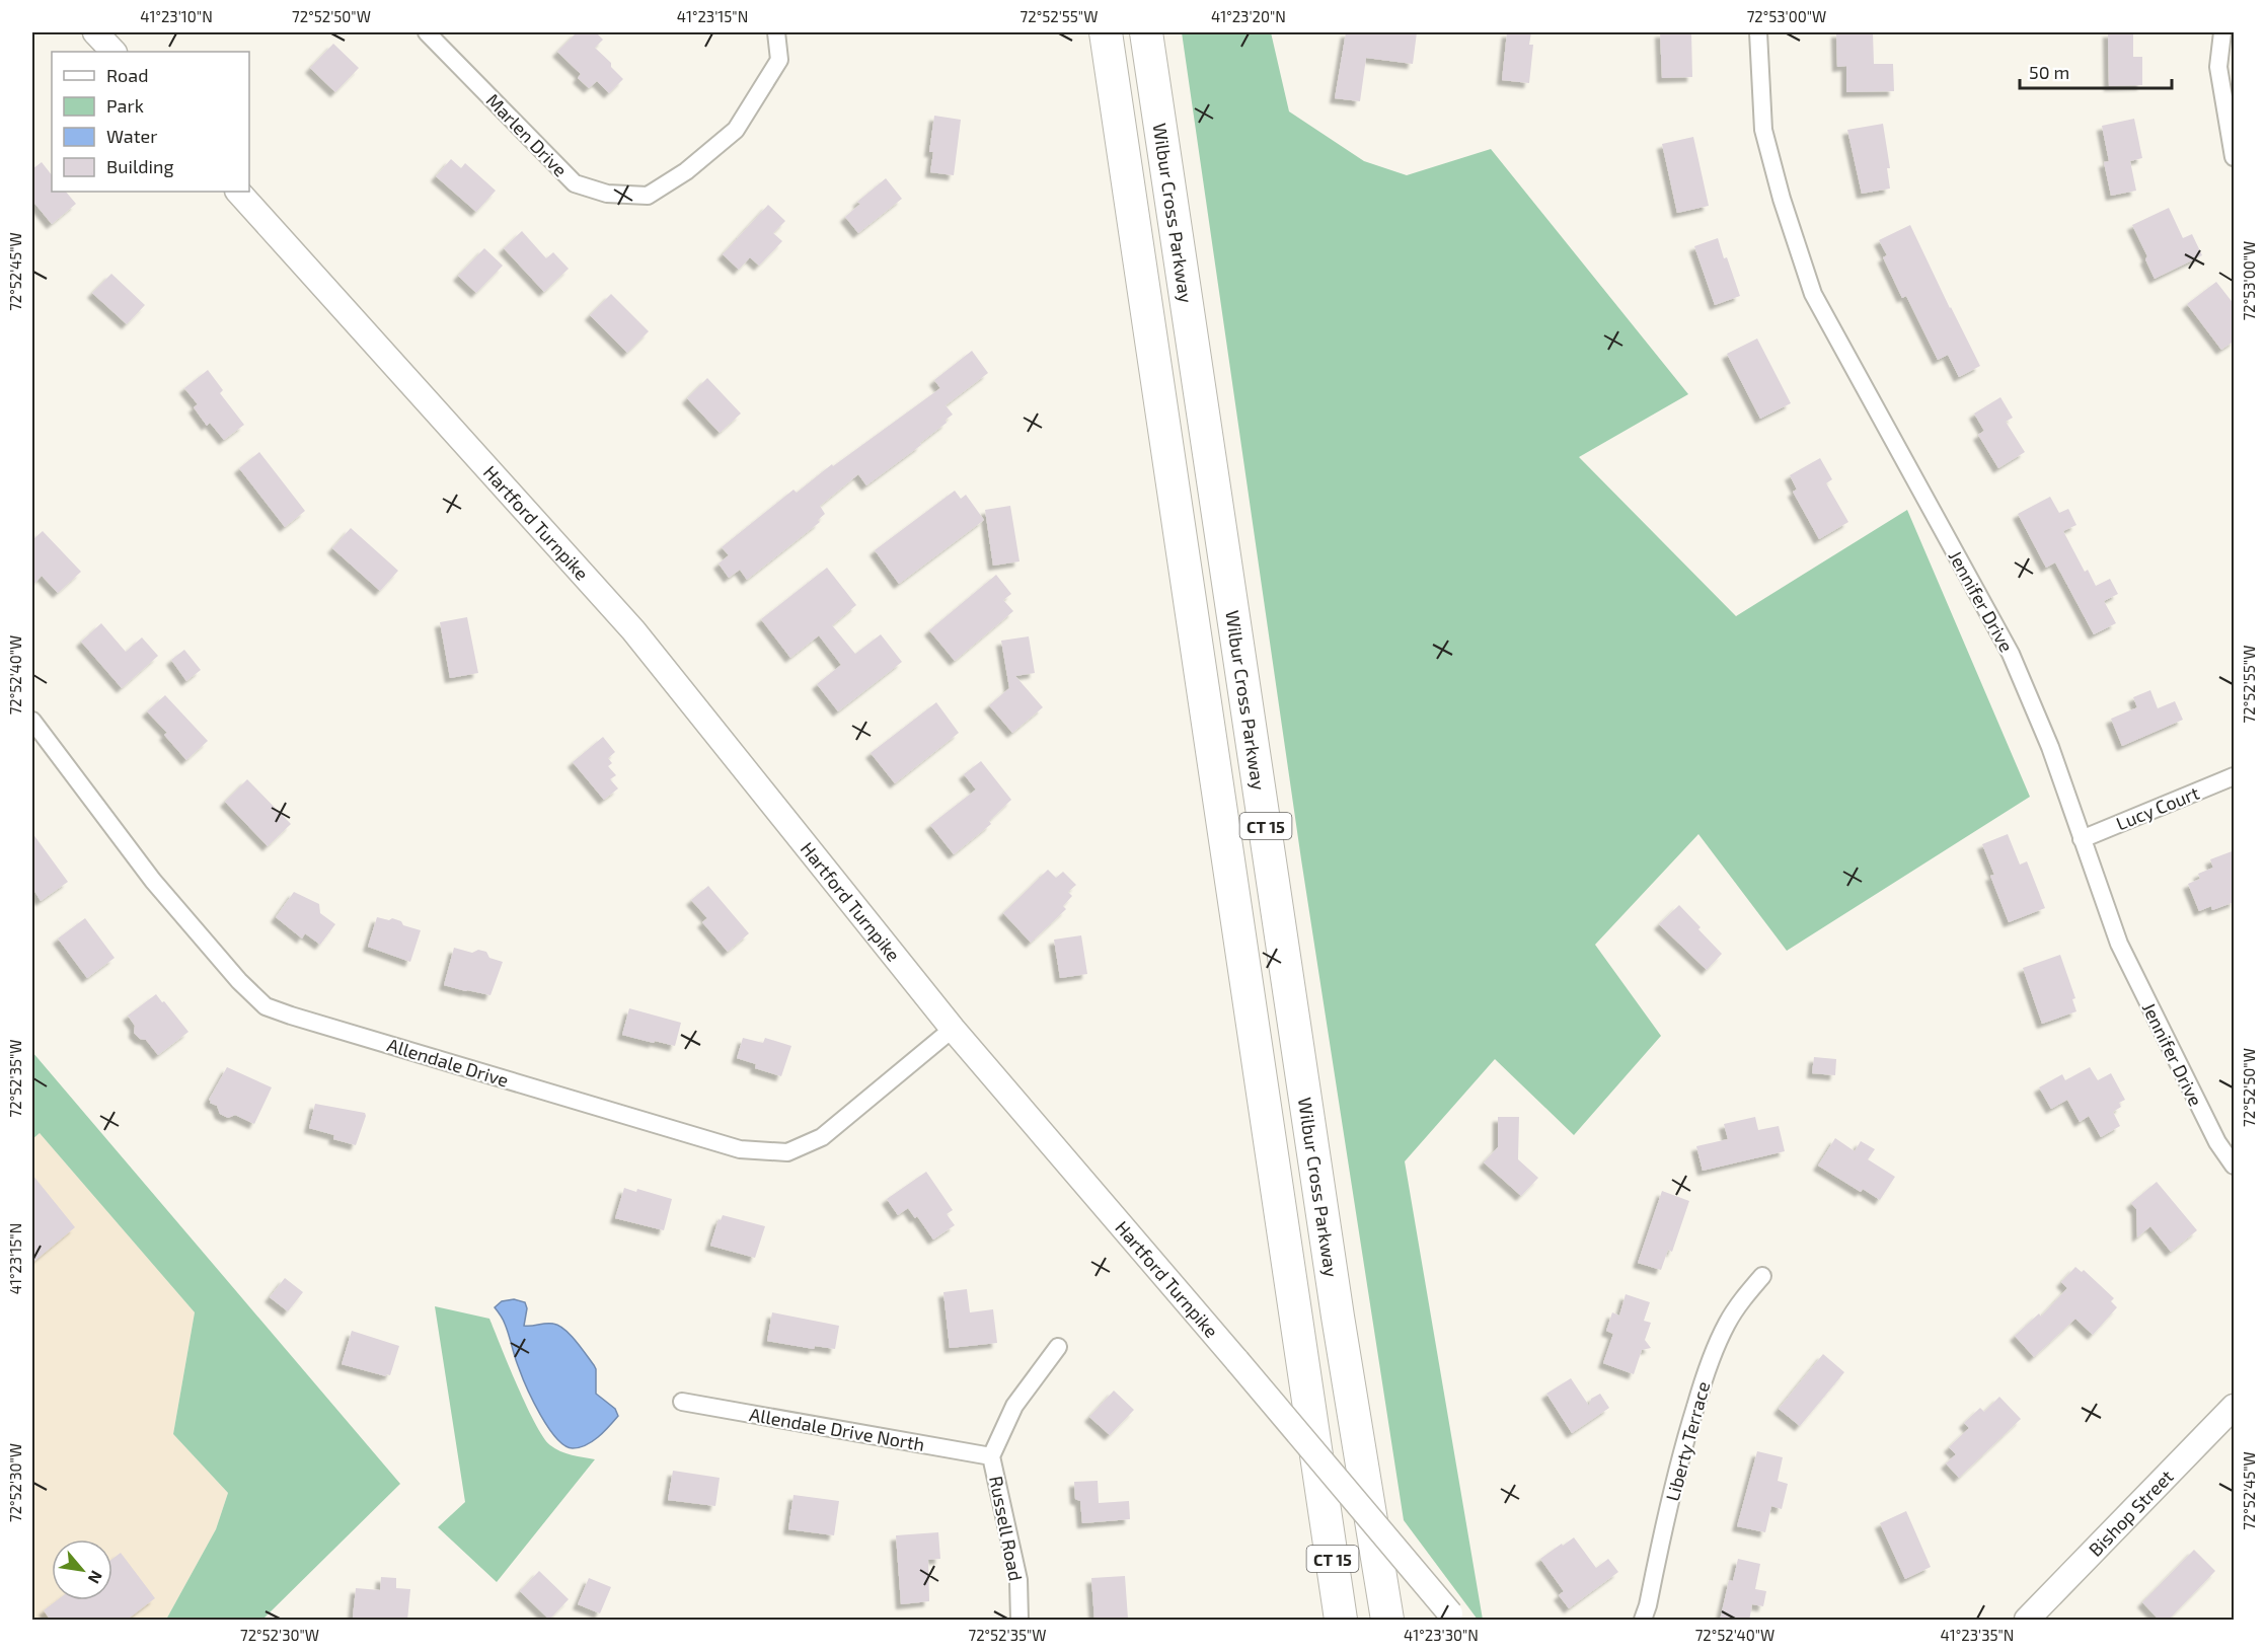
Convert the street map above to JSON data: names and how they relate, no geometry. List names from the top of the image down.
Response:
{
  "streets": {
    "highway": ["Wilbur Cross Parkway", "CT 15"],
    "main road": ["Hartford Turnpike", "Bishop Street"],
    "street": [
      "Marlen Drive",
      "Jennifer Drive",
      "Lucy Court",
      "Allendale Drive",
      "Allendale Drive North",
      "Liberty Terrace",
      "Russell Road"
    ]
  },
  "crossings": [
    ["Hartford Turnpike", "Allendale Drive"],
    ["Jennifer Drive", "Lucy Court"],
    ["Allendale Drive North", "Russell Road"]
  ],
  "legend": [
    "Road",
    "Park",
    "Water",
    "Building"
  ],
  "scale_bar": "50 m",
  "north": "bottom right",
  "coordinates": [
    "41°23'10\"N",
    "72°52'50\"W",
    "41°23'15\"N",
    "72°52'55\"W",
    "41°23'20\"N",
    "72°53'00\"W",
    "72°52'45\"W",
    "72°52'40\"W",
    "72°52'35\"W",
    "72°52'30\"W",
    "41°23'30\"N",
    "41°23'35\"N"
  ]
}
